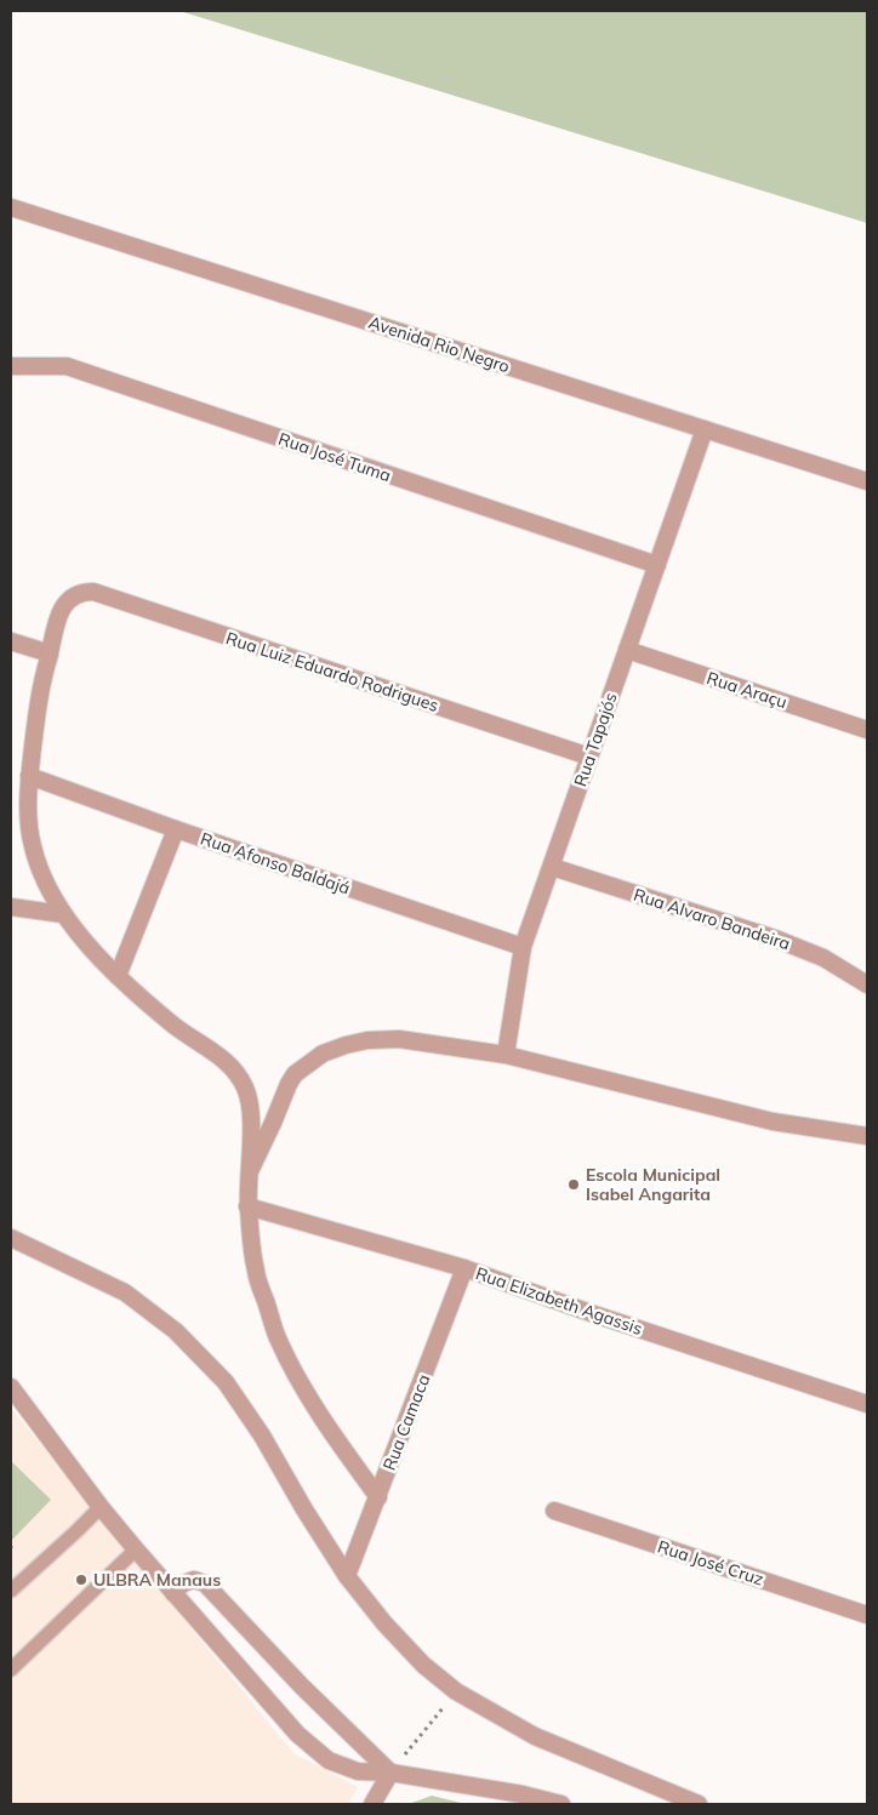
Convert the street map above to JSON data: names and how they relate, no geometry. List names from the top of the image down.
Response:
{
  "streets": {
    "street": [
      "Avenida Rio Negro",
      "Rua José Tuma",
      "Rua Luiz Eduardo Rodrigues",
      "Rua Araçu",
      "Rua Tapajós",
      "Rua Afonso Baldajá",
      "Rua Alvaro Bandeira",
      "Rua Elizabeth Agassis",
      "Rua Camaca",
      "Rua José Cruz"
    ]
  },
  "crossings": [
    ["Avenida Rio Negro", "Rua Tapajós"],
    ["Rua José Tuma", "Rua Tapajós"],
    ["Rua Luiz Eduardo Rodrigues", "Rua Tapajós"],
    ["Rua Araçu", "Rua Tapajós"],
    ["Rua Tapajós", "Rua Afonso Baldajá"],
    ["Rua Tapajós", "Rua Alvaro Bandeira"],
    ["Rua Elizabeth Agassis", "Rua Camaca"]
  ],
  "places": ["Escola Municipal Isabel Angarita", "ULBRA Manaus"]
}
